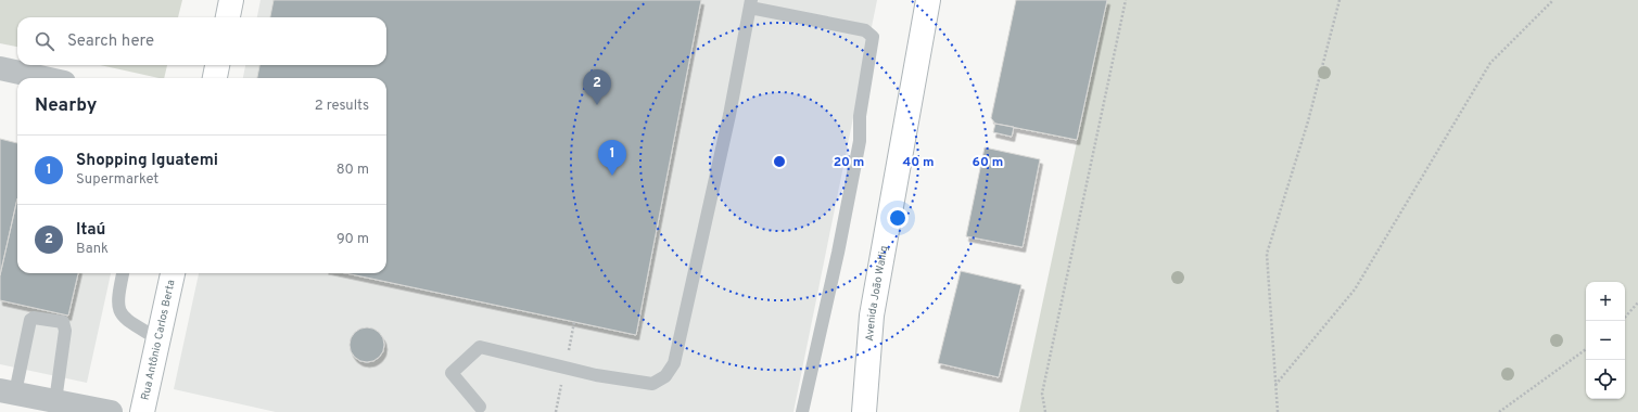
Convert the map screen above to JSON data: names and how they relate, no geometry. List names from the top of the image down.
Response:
{
  "streets": {
    "main road": ["Avenida João Wallig", "Rua Antônio Carlos Berta"]
  },
  "page": {
    "search": "Search here",
    "pins": ["2", "1"],
    "heading": ["Nearby", "2 results"],
    "list": [
      {
        "mark": "1",
        "name": "Shopping Iguatemi",
        "note": "Supermarket",
        "value": "80 m"
      },
      {
        "mark": "2",
        "name": "Itaú",
        "note": "Bank",
        "value": "90 m"
      }
    ],
    "map_buttons": ["+", "−"]
  },
  "rings": ["20 m", "40 m", "60 m"]
}
